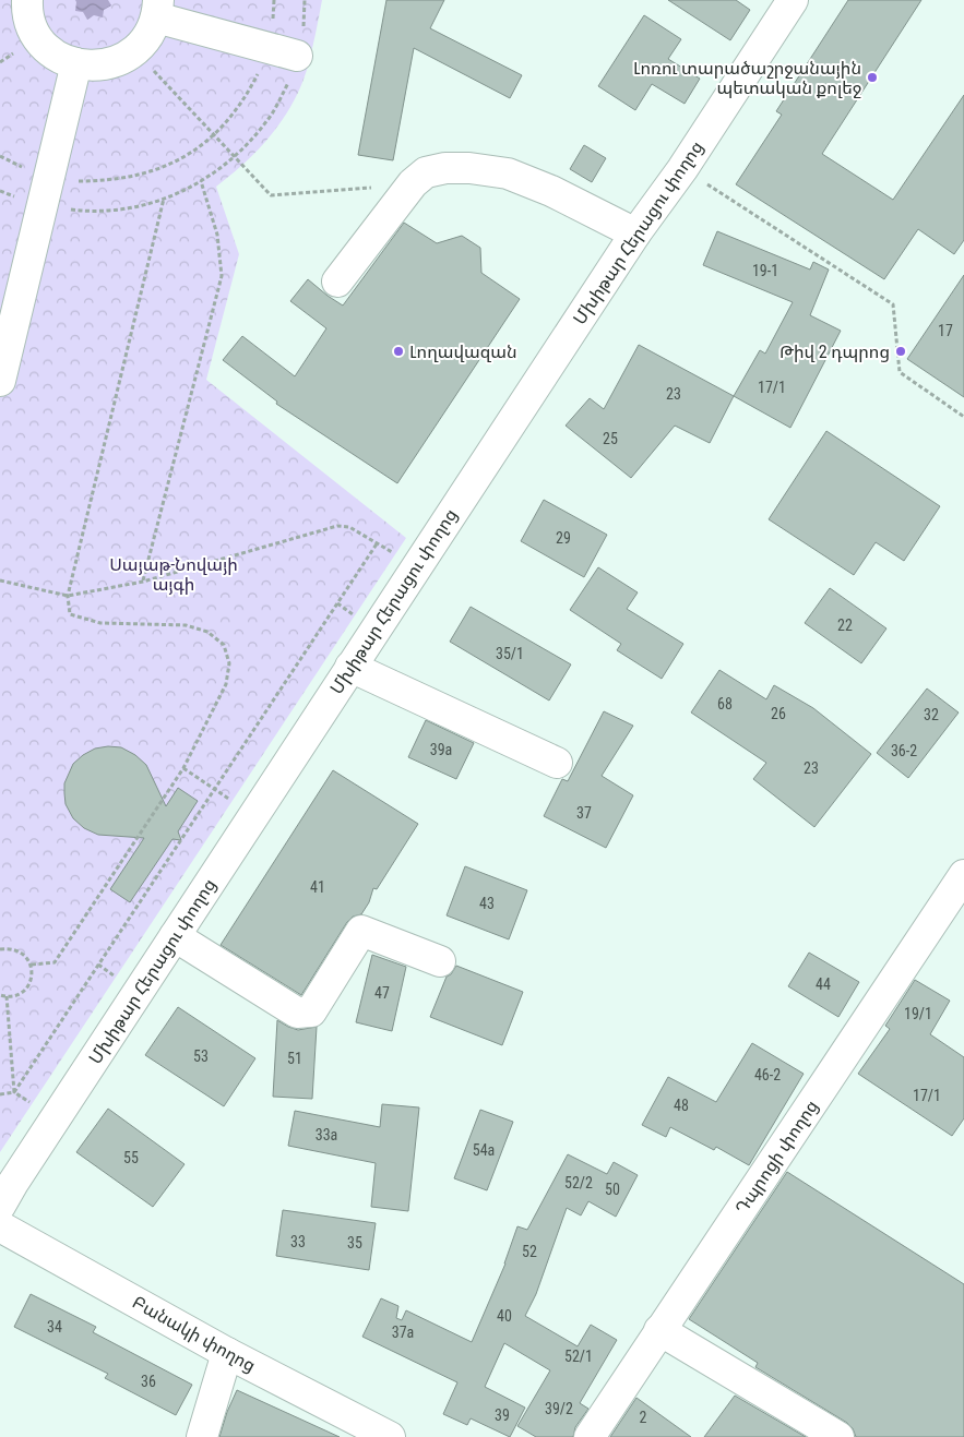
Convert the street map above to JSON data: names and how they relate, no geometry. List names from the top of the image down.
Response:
{
  "streets": {
    "street": ["Մխիթար Հերացու փողոց", "Դպրոցի փողոց", "Բանակի փողոց"]
  },
  "parks": ["Սայաթ-Նովայի այգի"],
  "places": ["Լոռու տարածաշրջանային պետական քոլեջ", "Լողավազան", "Թիվ 2 դպրոց"],
  "house_numbers": [
    "19-1",
    "17",
    "17/1",
    "23",
    "25",
    "29",
    "22",
    "35/1",
    "68",
    "26",
    "32",
    "39a",
    "36-2",
    "23",
    "37",
    "41",
    "43",
    "44",
    "47",
    "19/1",
    "53",
    "51",
    "46-2",
    "17/1",
    "48",
    "33a",
    "54a",
    "55",
    "52/2",
    "50",
    "33",
    "35",
    "52",
    "40",
    "34",
    "37a",
    "52/1",
    "36",
    "39/2",
    "39",
    "2"
  ]
}
